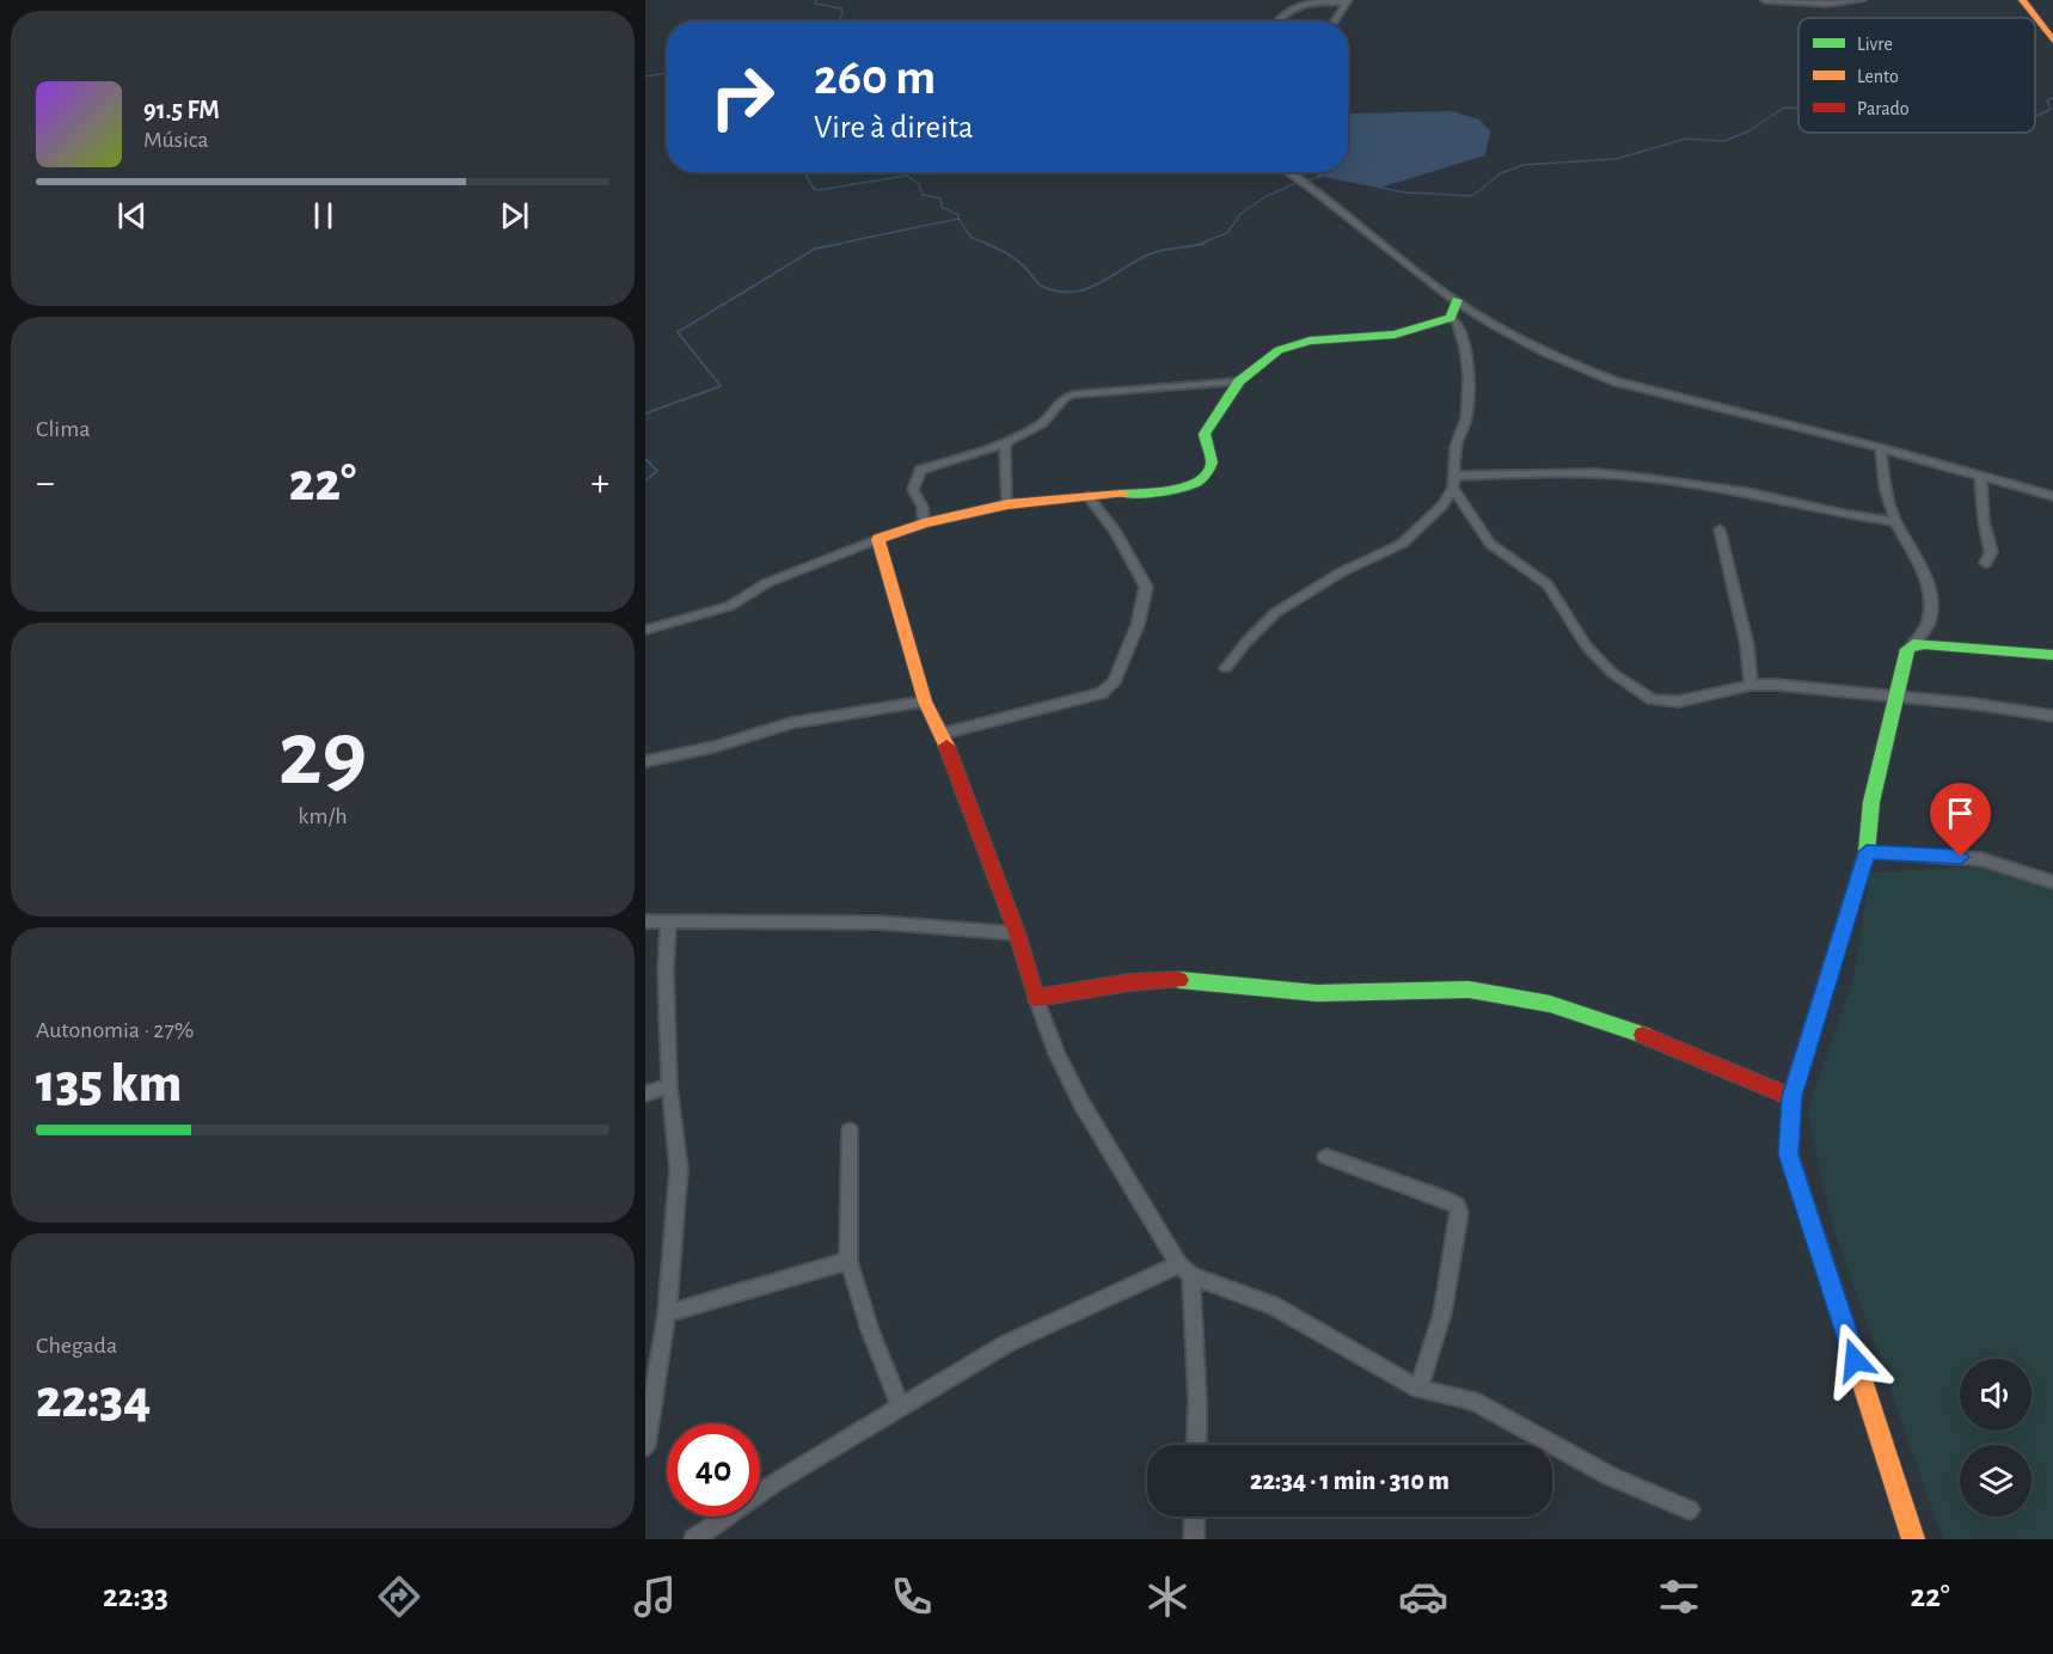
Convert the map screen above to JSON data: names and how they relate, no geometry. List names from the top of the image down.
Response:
{
  "legend": ["Livre", "Lento", "Parado"],
  "page": {
    "turn": ["260 m", "Vire à direita"],
    "song": ["91.5 FM", "Música"],
    "tile": [
      "Clima",
      ["29", "km/h"],
      ["Autonomia · 27%", "135 km"],
      ["Chegada", "22:34"]
    ],
    "heat": ["−", "22°", "+"],
    "limit": "40",
    "trip": "22:34 · 1 min · 310 m",
    "tabs": ["22:33", "22°"]
  }
}
